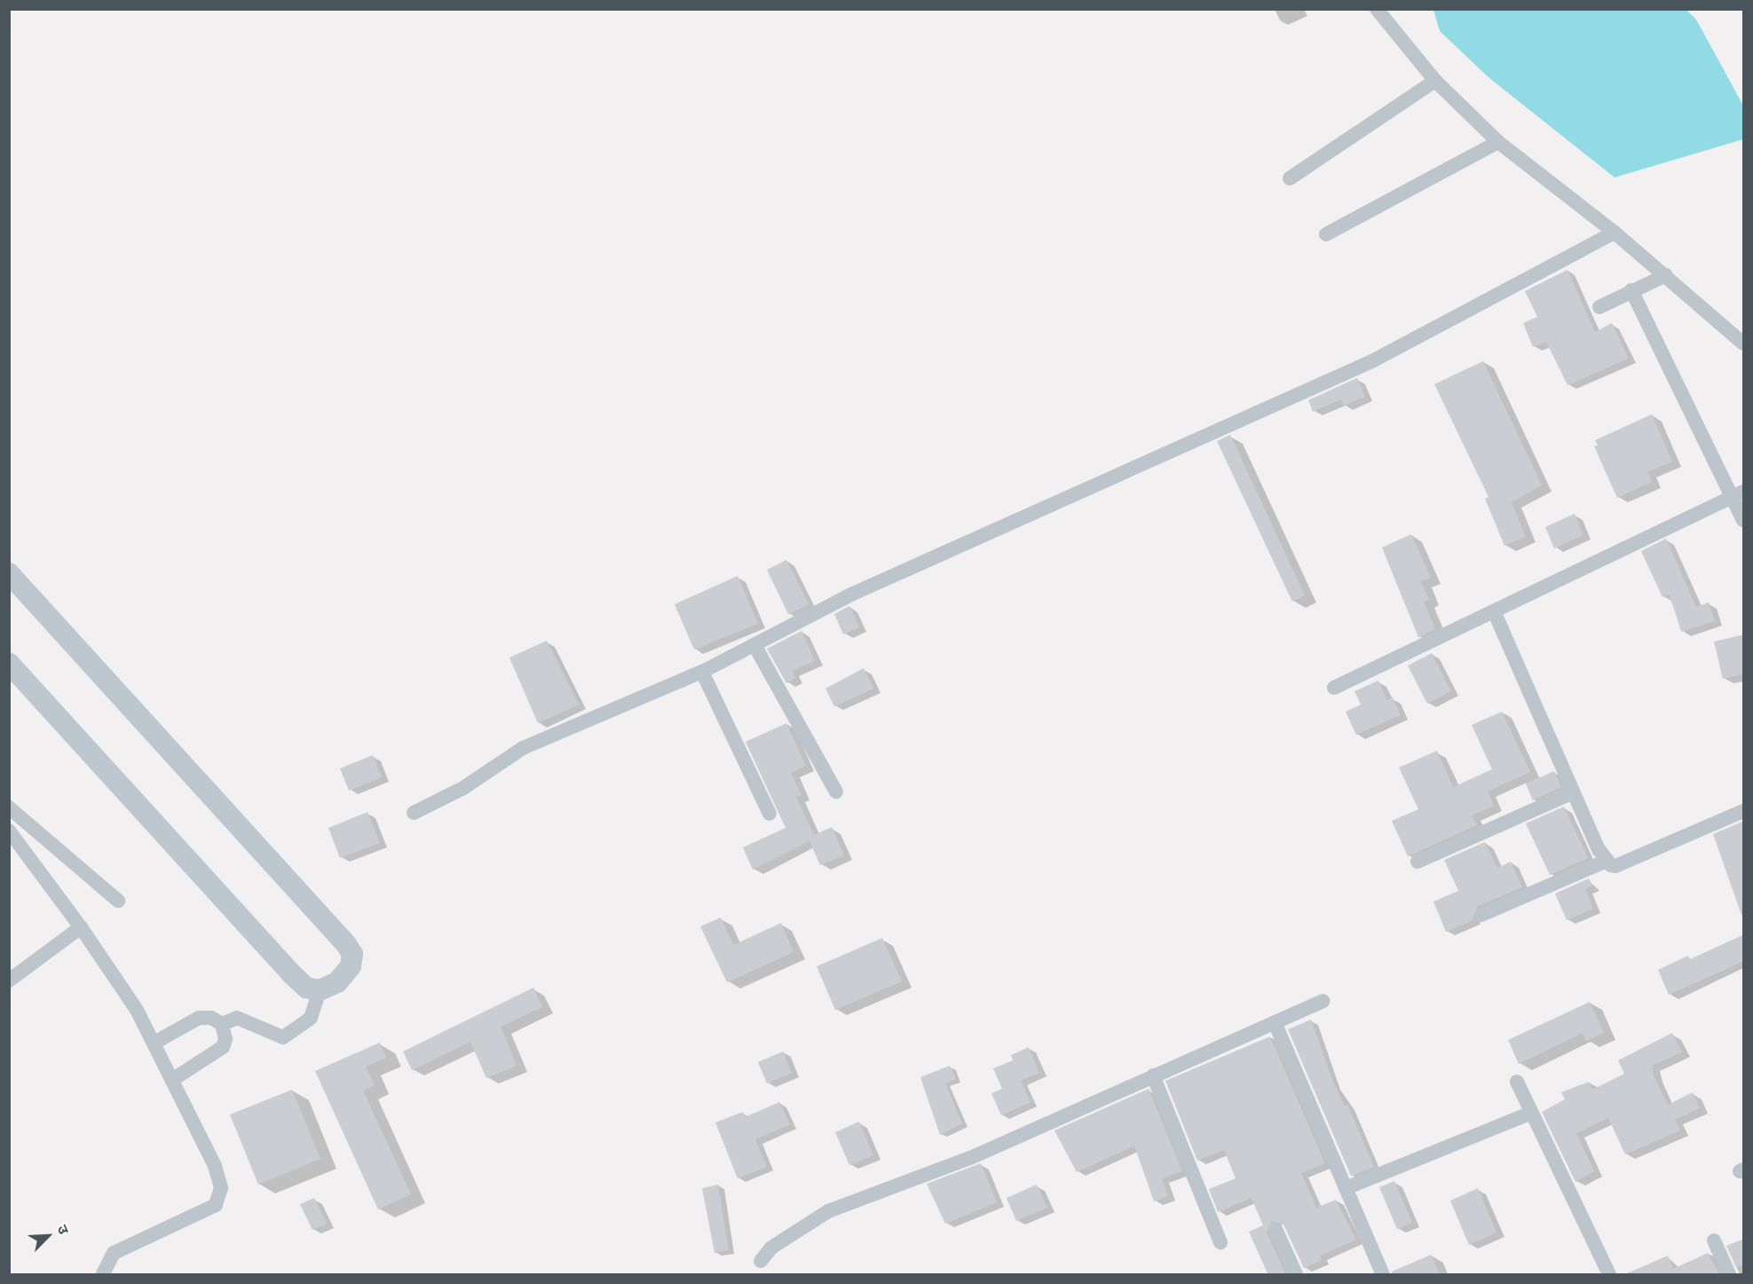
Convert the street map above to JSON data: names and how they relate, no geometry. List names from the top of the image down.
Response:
{
  "north": "top right"
}
